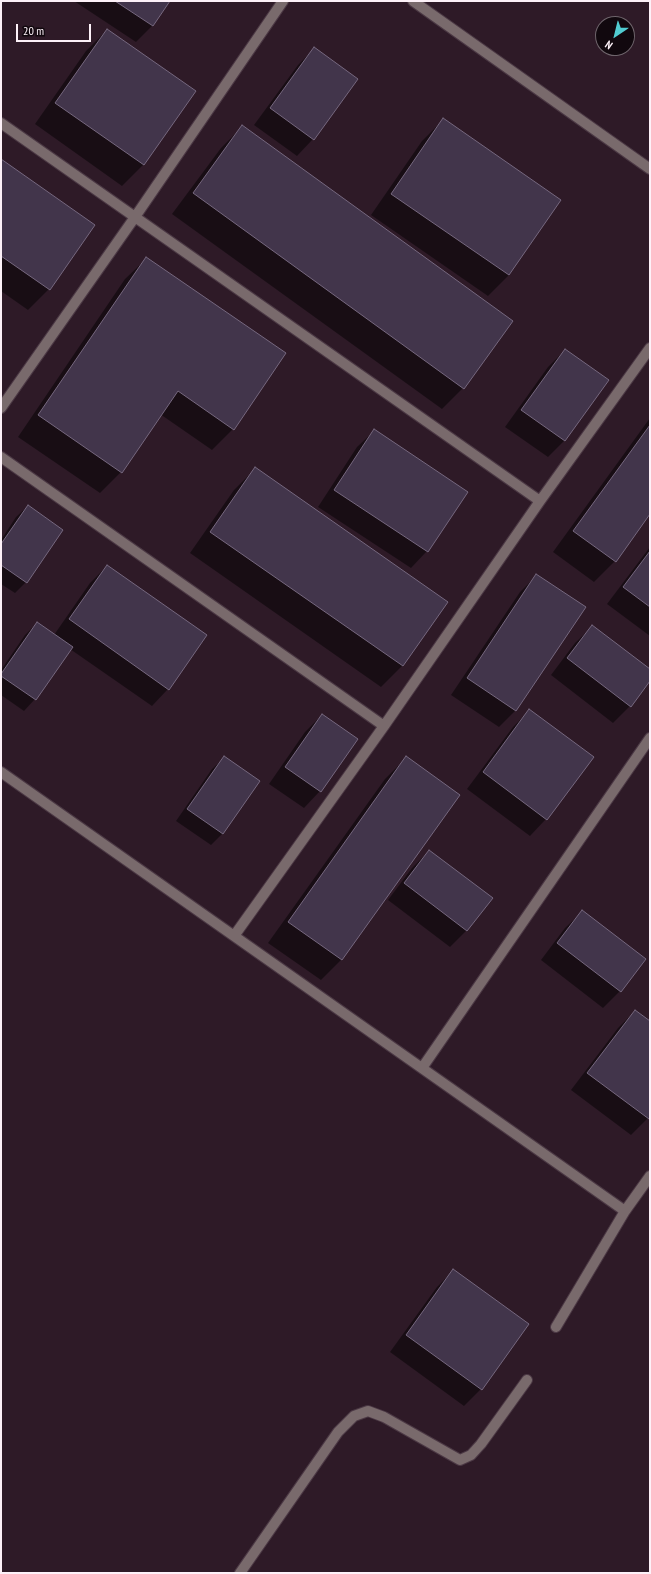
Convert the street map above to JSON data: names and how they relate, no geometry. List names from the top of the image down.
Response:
{
  "scale_bar": "20 m",
  "north": "bottom left"
}
